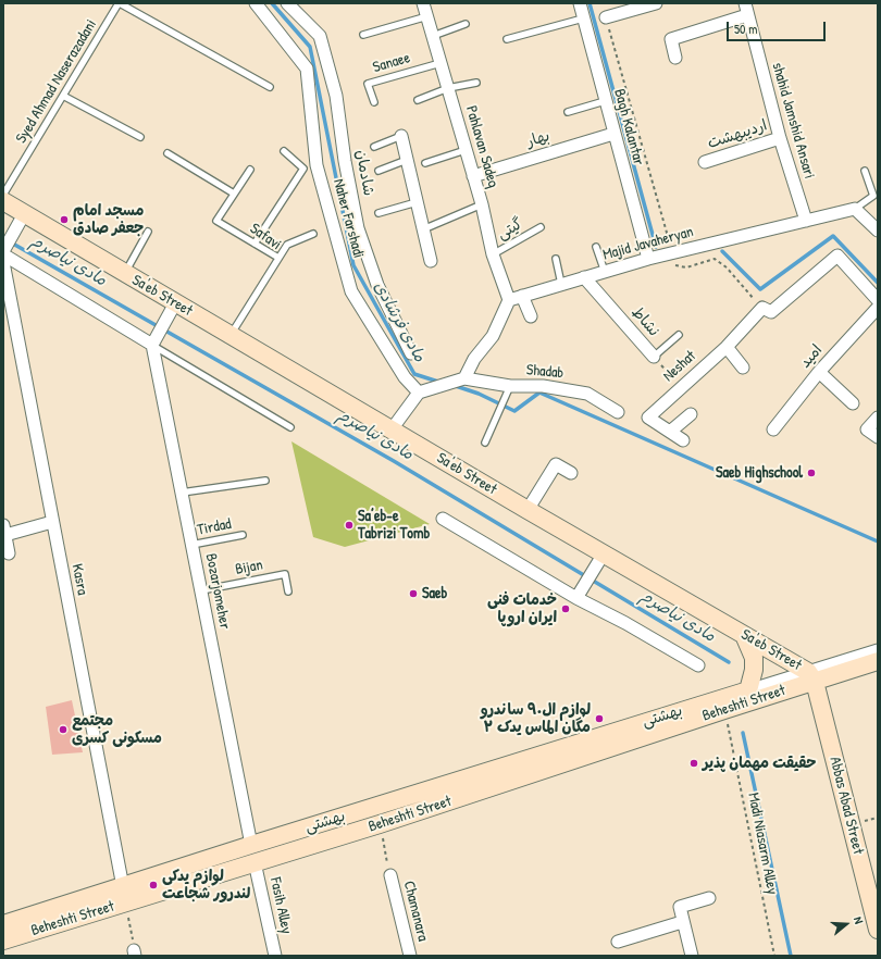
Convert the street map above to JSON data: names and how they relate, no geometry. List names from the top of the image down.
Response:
{
  "streets": {
    "main road": [
      "Sa'eb Street",
      "Beheshti Street",
      "بهشتی",
      "Abbas Abad Street"
    ],
    "street": [
      "shahid Jamshid Ansari",
      "Bagh Kalantar",
      "اردیبهشت",
      "بهار",
      "Pahlavan Sadeq",
      "شادمان",
      "Naher Farshadi",
      "Majid Javaheryan",
      "نشاط",
      "امید",
      "Neshat",
      "Shadab",
      "Kasra",
      "Bozarjomeher",
      "Fasih Alley",
      "Chamanara"
    ],
    "lane": [
      "Sanaee",
      "Syed Ahmad Naserazadani",
      "گیتی",
      "Safavi",
      "Tirdad",
      "Bijan"
    ],
    "path": ["Madi Niasarm Alley"]
  },
  "crossings": [
    ["Sanaee", "Pahlavan Sadeq"],
    ["shahid Jamshid Ansari", "اردیبهشت"],
    ["shahid Jamshid Ansari", "Majid Javaheryan"],
    ["Bagh Kalantar", "بهار"],
    ["Bagh Kalantar", "Majid Javaheryan"],
    ["بهار", "Pahlavan Sadeq"],
    ["Pahlavan Sadeq", "گیتی"],
    ["Pahlavan Sadeq", "Majid Javaheryan"],
    ["Safavi", "Sa'eb Street"],
    ["Majid Javaheryan", "نشاط"],
    ["Sa'eb Street", "Beheshti Street"],
    ["Sa'eb Street", "Abbas Abad Street"],
    ["نشاط", "Neshat"],
    ["Tirdad", "Bozarjomeher"],
    ["Bijan", "Bozarjomeher"],
    ["Kasra", "Beheshti Street"],
    ["Kasra", "بهشتی"],
    ["Bozarjomeher", "بهشتی"],
    ["Beheshti Street", "بهشتی"],
    ["Beheshti Street", "Abbas Abad Street"],
    ["Beheshti Street", "Madi Niasarm Alley"],
    ["Beheshti Street", "Fasih Alley"]
  ],
  "water": ["مادی نیاصرم", "مادی فرشادی"],
  "places": [
    "مسجد امام جعفر صادق",
    "Saeb Highschool",
    "Sa’eb-e Tabrizi Tomb",
    "Saeb",
    "خدمات فنی ایران اروپا",
    "لوازم ال۹۰ ساندرو مگان الماس یدک ۲",
    "مجتمع مسکونی کسری",
    "حقیقت مهمان پذیر",
    "لوازم یدکی لندرور شجاعت"
  ],
  "scale_bar": "50 m",
  "north": "right"
}
